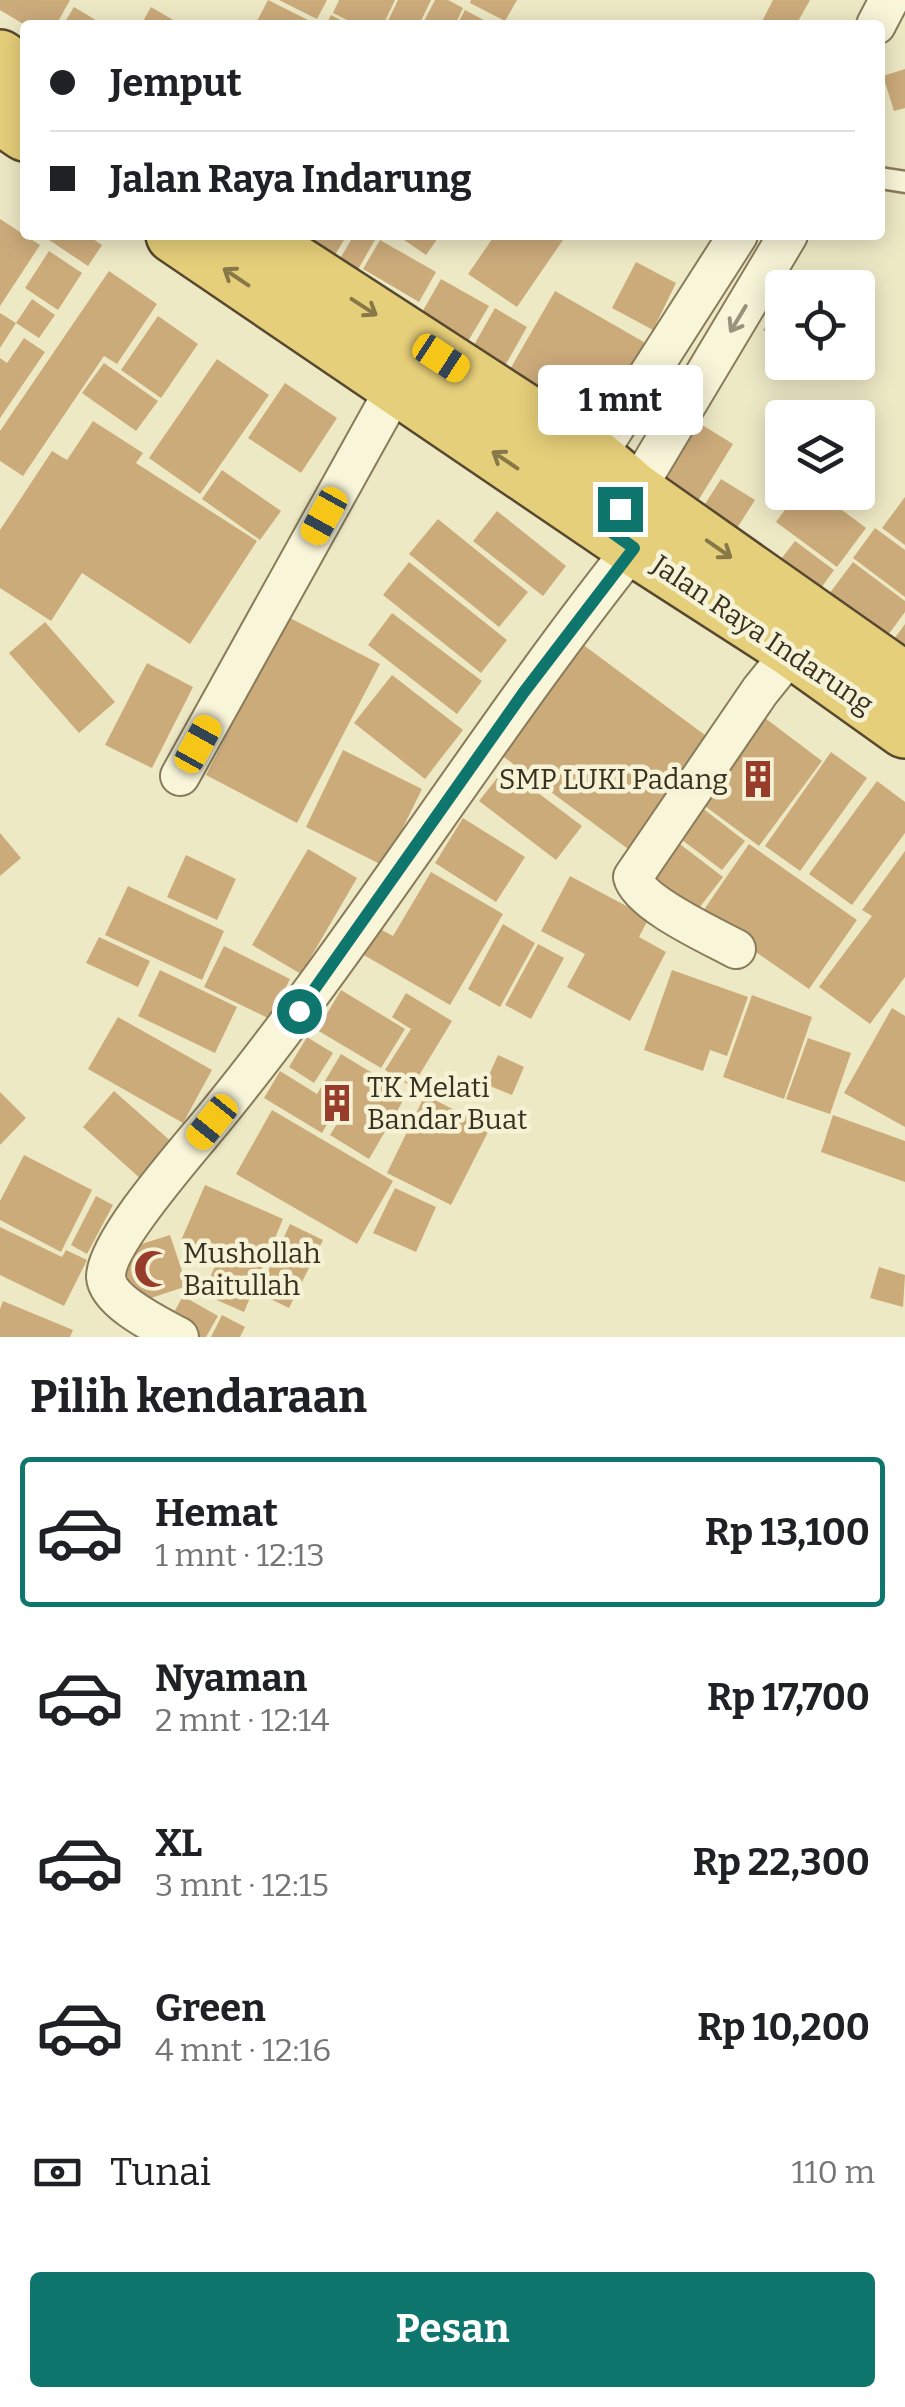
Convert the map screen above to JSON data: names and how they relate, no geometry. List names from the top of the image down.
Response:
{
  "streets": {
    "highway": ["Jalan Raya Indarung"]
  },
  "places": {
    "building": ["SMP LUKI Padang", "TK Melati Bandar Buat"],
    "mosque": ["Mushollah Baitullah"]
  },
  "page": {
    "banner": ["Jemput", "Jalan Raya Indarung"],
    "bubble": "1 mnt",
    "heading": "Pilih kendaraan",
    "list": [
      {
        "name": "Hemat",
        "note": "1 mnt · 12:13",
        "value": "Rp 13,100"
      },
      {
        "name": "Nyaman",
        "note": "2 mnt · 12:14",
        "value": "Rp 17,700"
      },
      {
        "name": "XL",
        "note": "3 mnt · 12:15",
        "value": "Rp 22,300"
      },
      {
        "name": "Green",
        "note": "4 mnt · 12:16",
        "value": "Rp 10,200"
      }
    ],
    "pay": ["Tunai", "110 m"],
    "buttons": "Pesan"
  }
}
